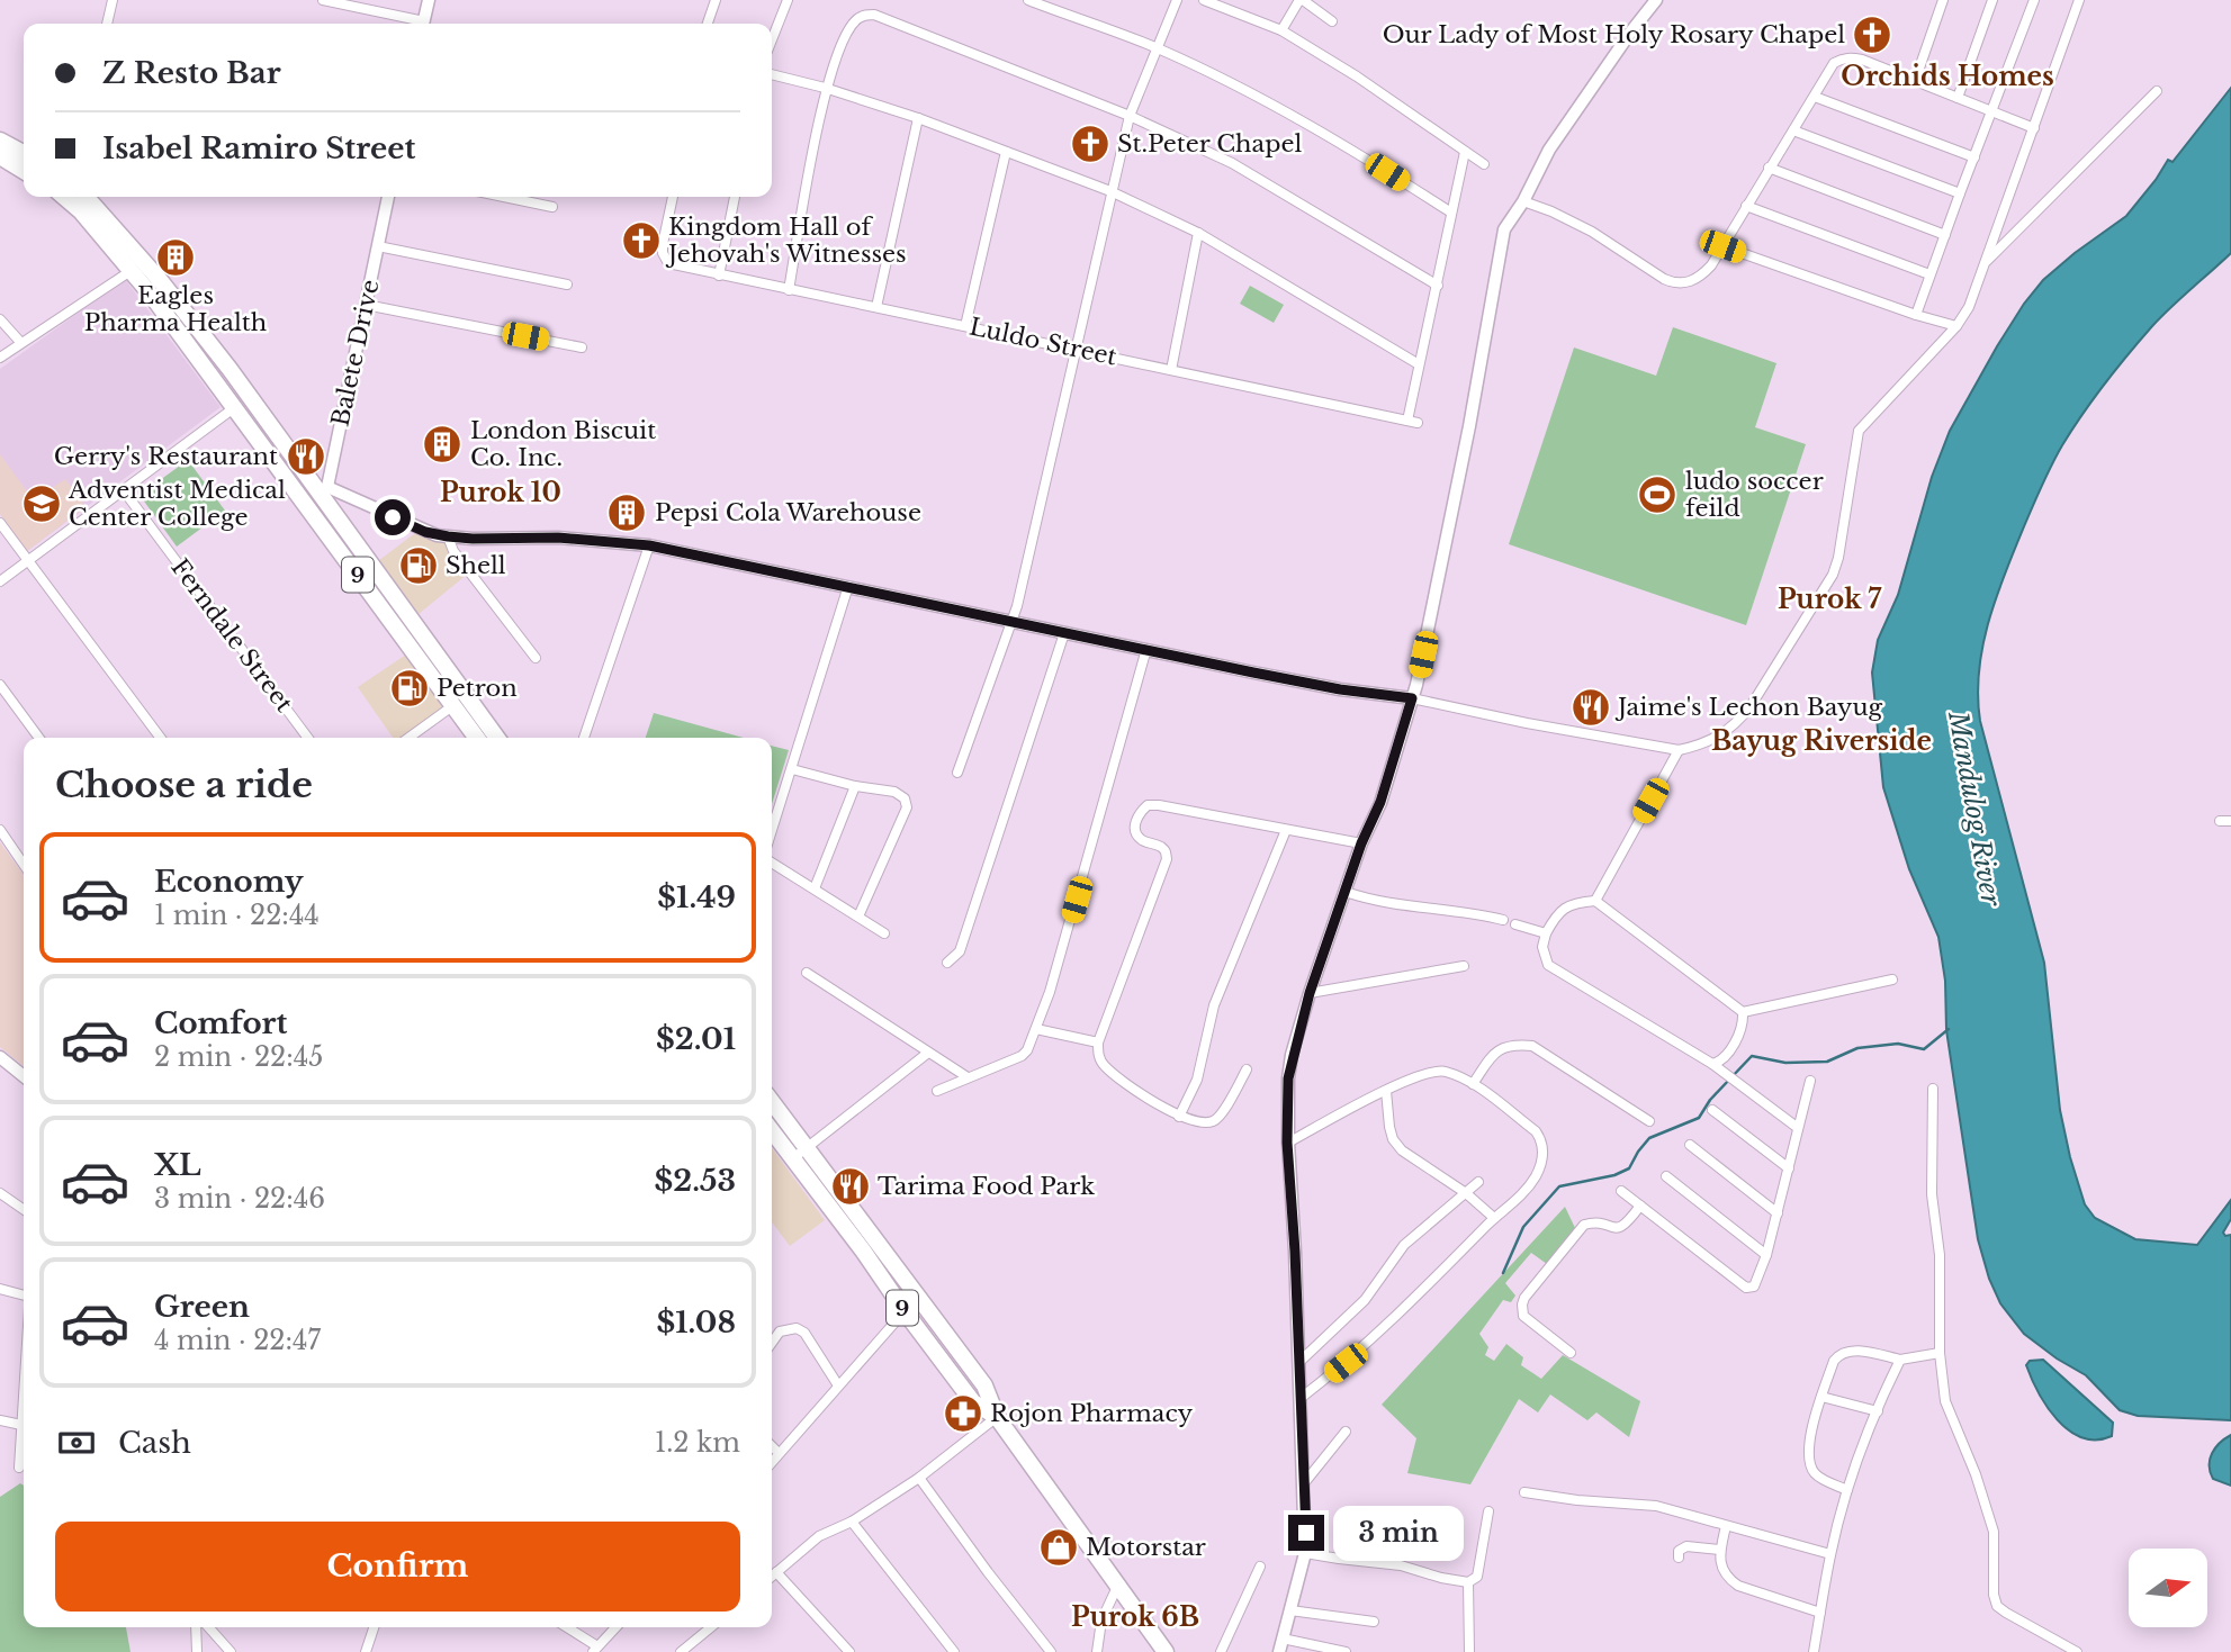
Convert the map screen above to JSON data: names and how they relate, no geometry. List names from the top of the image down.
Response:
{
  "streets": {
    "highway": ["9"],
    "street": ["Luldo Street", "Balete Drive", "Ferndale Street"]
  },
  "crossings": [
    ["Balete Drive", "9"]
  ],
  "districts": [
    "Orchids Homes",
    "Purok 10",
    "Purok 7",
    "Bayug Riverside",
    "Purok 6B"
  ],
  "water": ["Mandulog River"],
  "places": {
    "church": ["Our Lady of Most Holy Rosary Chapel", "St.Peter Chapel", "Kingdom Hall of Jehovah's Witnesses"],
    "building": ["Eagles Pharma Health", "London Biscuit Co. Inc.", "Pepsi Cola Warehouse"],
    "restaurant": ["Gerry's Restaurant", "Jaime's Lechon Bayug", "Tarima Food Park"],
    "sports": ["ludo soccer feild"],
    "school or university": ["Adventist Medical Center College"],
    "fuel station": ["Shell", "Petron"],
    "pharmacy": ["Rojon Pharmacy"],
    "shop": ["Motorstar"]
  },
  "north": "right",
  "page": {
    "banner": ["Z Resto Bar", "Isabel Ramiro Street"],
    "heading": "Choose a ride",
    "list": [
      {
        "name": "Economy",
        "note": "1 min · 22:44",
        "value": "$1.49"
      },
      {
        "name": "Comfort",
        "note": "2 min · 22:45",
        "value": "$2.01"
      },
      {
        "name": "XL",
        "note": "3 min · 22:46",
        "value": "$2.53"
      },
      {
        "name": "Green",
        "note": "4 min · 22:47",
        "value": "$1.08"
      }
    ],
    "pay": ["Cash", "1.2 km"],
    "bubble": "3 min",
    "buttons": "Confirm"
  }
}
